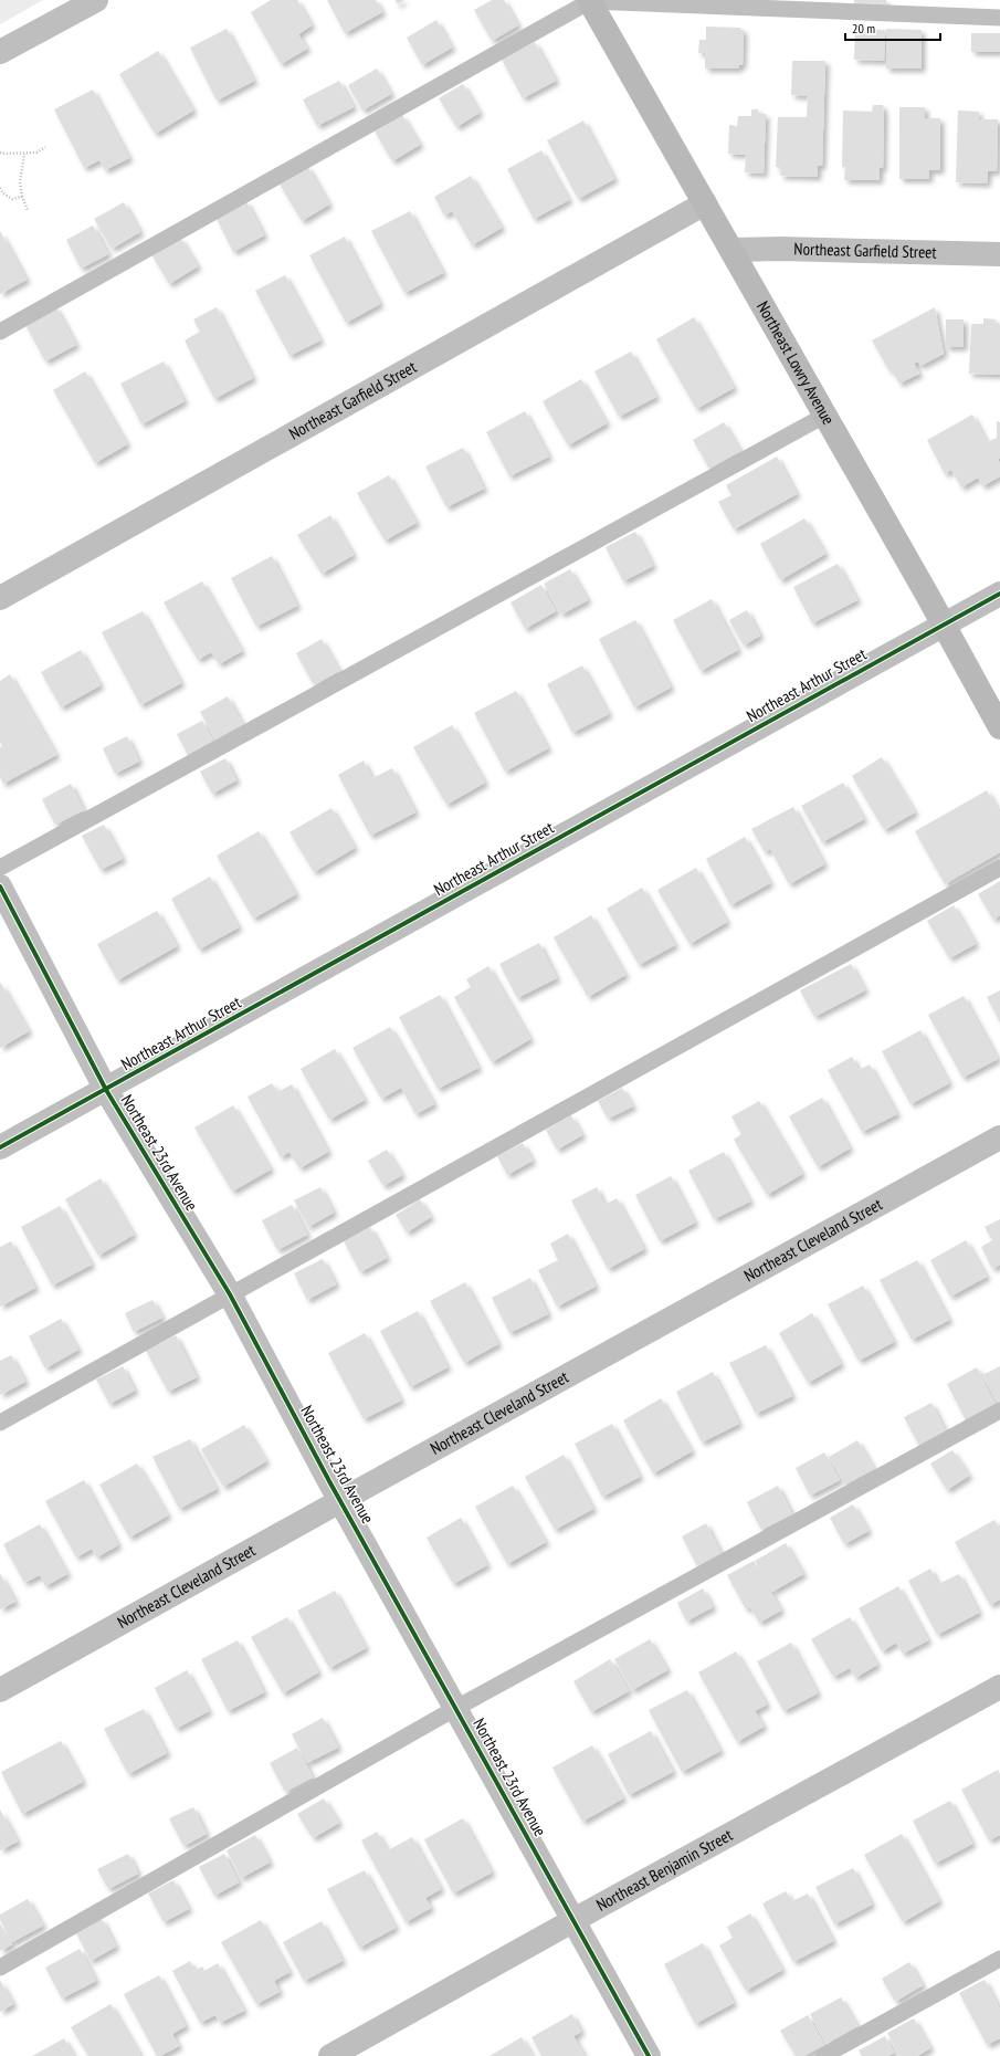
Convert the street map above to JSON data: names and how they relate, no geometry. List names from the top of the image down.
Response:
{
  "streets": {
    "main road": ["Northeast Lowry Avenue"],
    "street": [
      "Northeast Garfield Street",
      "Northeast Arthur Street",
      "Northeast 23rd Avenue",
      "Northeast Cleveland Street",
      "Northeast Benjamin Street"
    ]
  },
  "crossings": [
    ["Northeast Garfield Street", "Northeast Lowry Avenue"],
    ["Northeast Lowry Avenue", "Northeast Arthur Street"],
    ["Northeast Arthur Street", "Northeast 23rd Avenue"],
    ["Northeast 23rd Avenue", "Northeast Cleveland Street"],
    ["Northeast 23rd Avenue", "Northeast Benjamin Street"]
  ],
  "scale_bar": "20 m"
}
